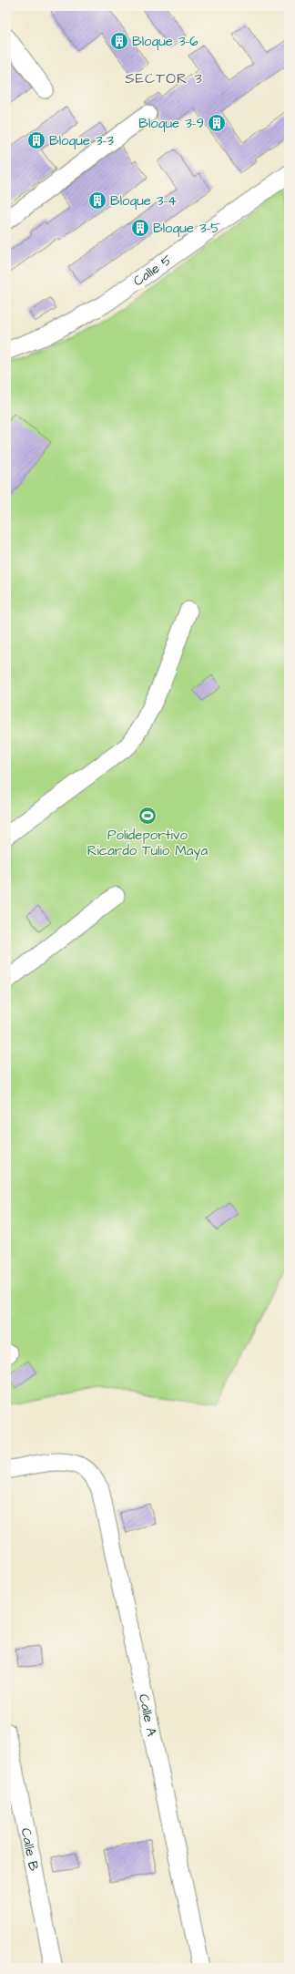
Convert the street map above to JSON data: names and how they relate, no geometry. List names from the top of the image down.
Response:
{
  "streets": {
    "street": ["Calle 5", "Calle A", "Calle B"]
  },
  "districts": ["SECTOR 3"],
  "places": {
    "building": [
      "Bloque 3-6",
      "Bloque 3-9",
      "Bloque 3-3",
      "Bloque 3-4",
      "Bloque 3-5"
    ],
    "sports": ["Polideportivo Ricardo Tulio Maya"]
  }
}
